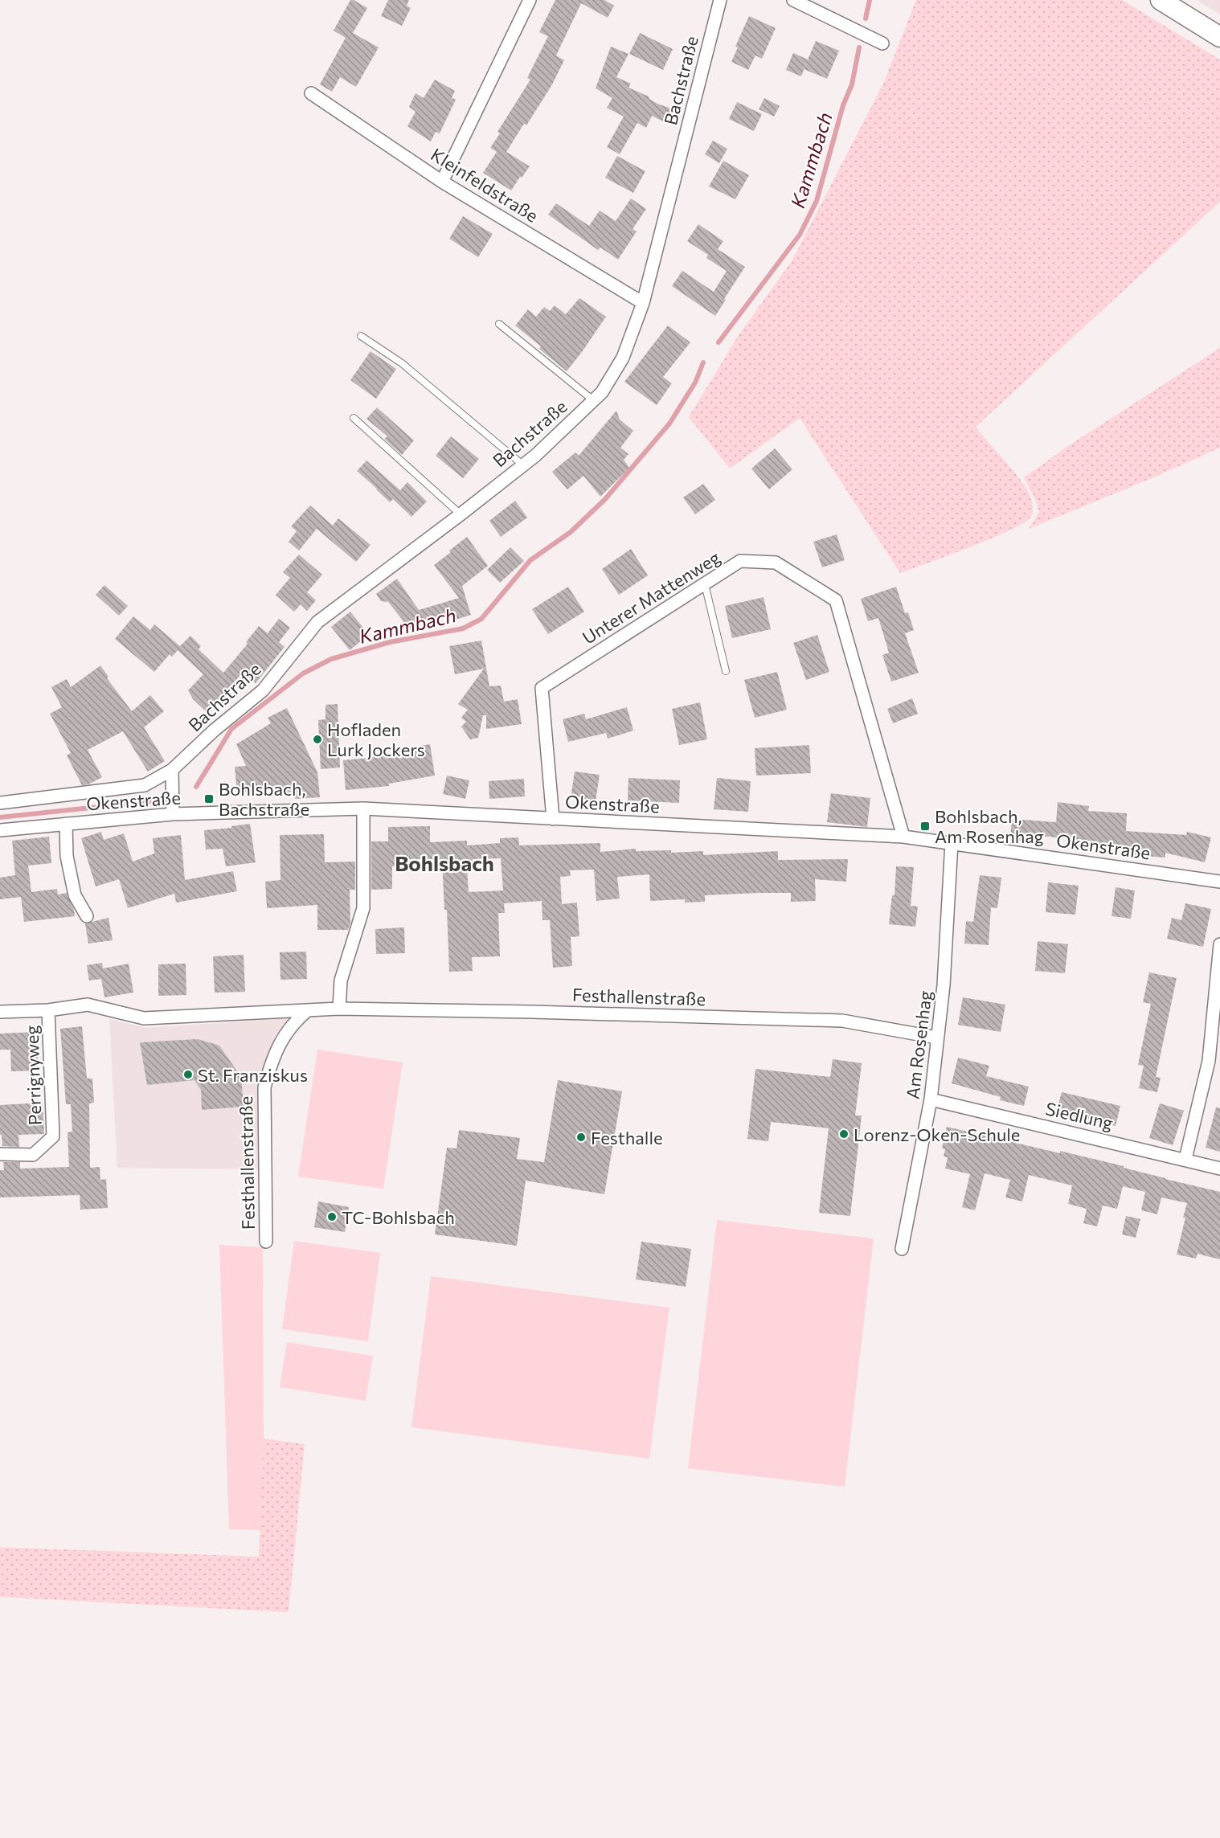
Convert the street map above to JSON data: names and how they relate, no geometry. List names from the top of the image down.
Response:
{
  "streets": {
    "street": [
      "Bachstraße",
      "Kleinfeldstraße",
      "Unterer Mattenweg",
      "Okenstraße",
      "Festhallenstraße",
      "Am Rosenhag",
      "Perrignyweg",
      "Siedlung"
    ]
  },
  "crossings": [
    ["Bachstraße", "Kleinfeldstraße"],
    ["Unterer Mattenweg", "Okenstraße"],
    ["Okenstraße", "Am Rosenhag"],
    ["Festhallenstraße", "Am Rosenhag"],
    ["Festhallenstraße", "Perrignyweg"],
    ["Am Rosenhag", "Siedlung"]
  ],
  "districts": ["Bohlsbach"],
  "water": ["Kammbach"],
  "places": {
    "other": [
      "Hofladen Lurk Jockers",
      "St. Franziskus",
      "Lorenz-Oken-Schule",
      "Festhalle",
      "TC-Bohlsbach"
    ],
    "transit": ["Bohlsbach, Bachstraße", "Bohlsbach, Am Rosenhag"]
  }
}
